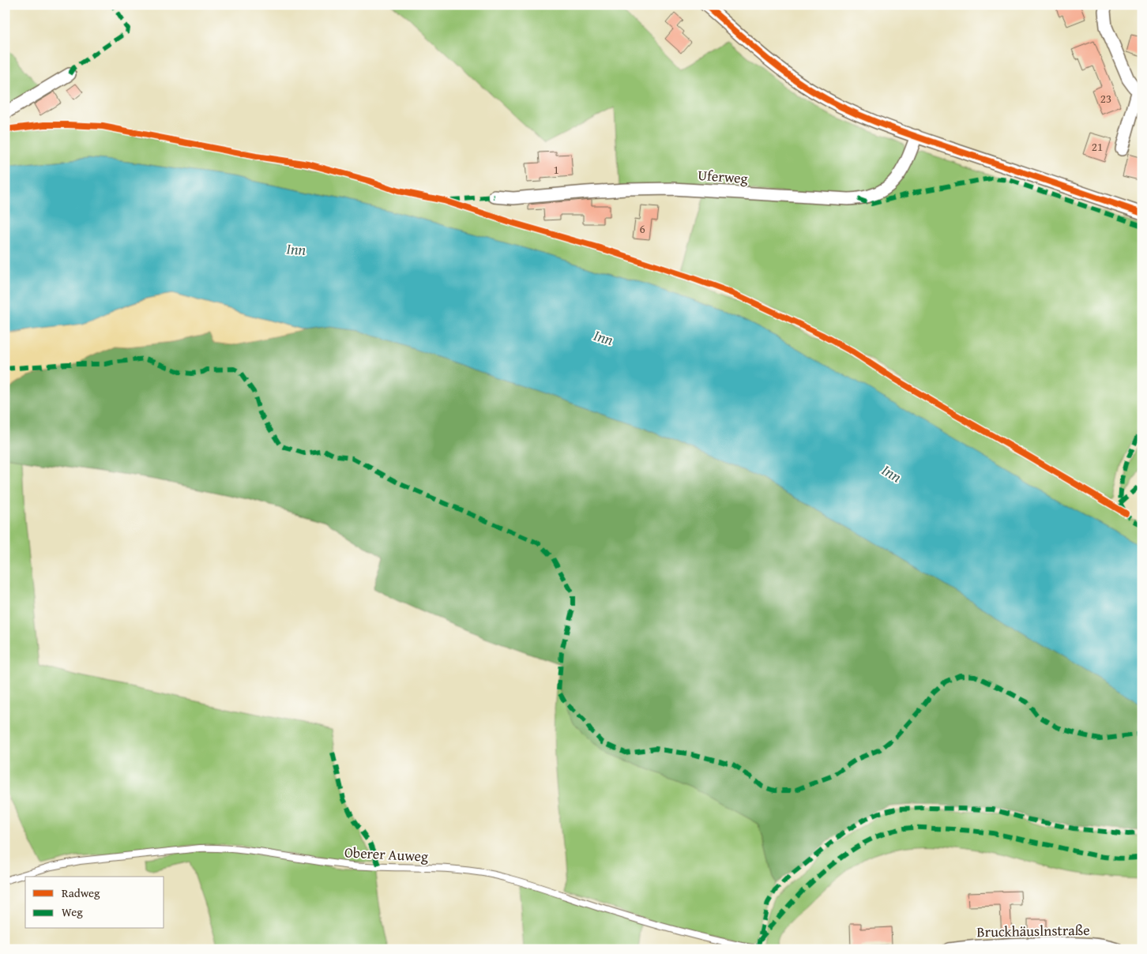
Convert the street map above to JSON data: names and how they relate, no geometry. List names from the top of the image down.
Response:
{
  "streets": {
    "street": ["Uferweg", "Bruckhäuslnstraße"],
    "lane": ["Oberer Auweg"]
  },
  "water": ["Inn"],
  "house_numbers": [
    "23",
    "21",
    "1",
    "6"
  ],
  "legend": ["Radweg", "Weg"]
}
